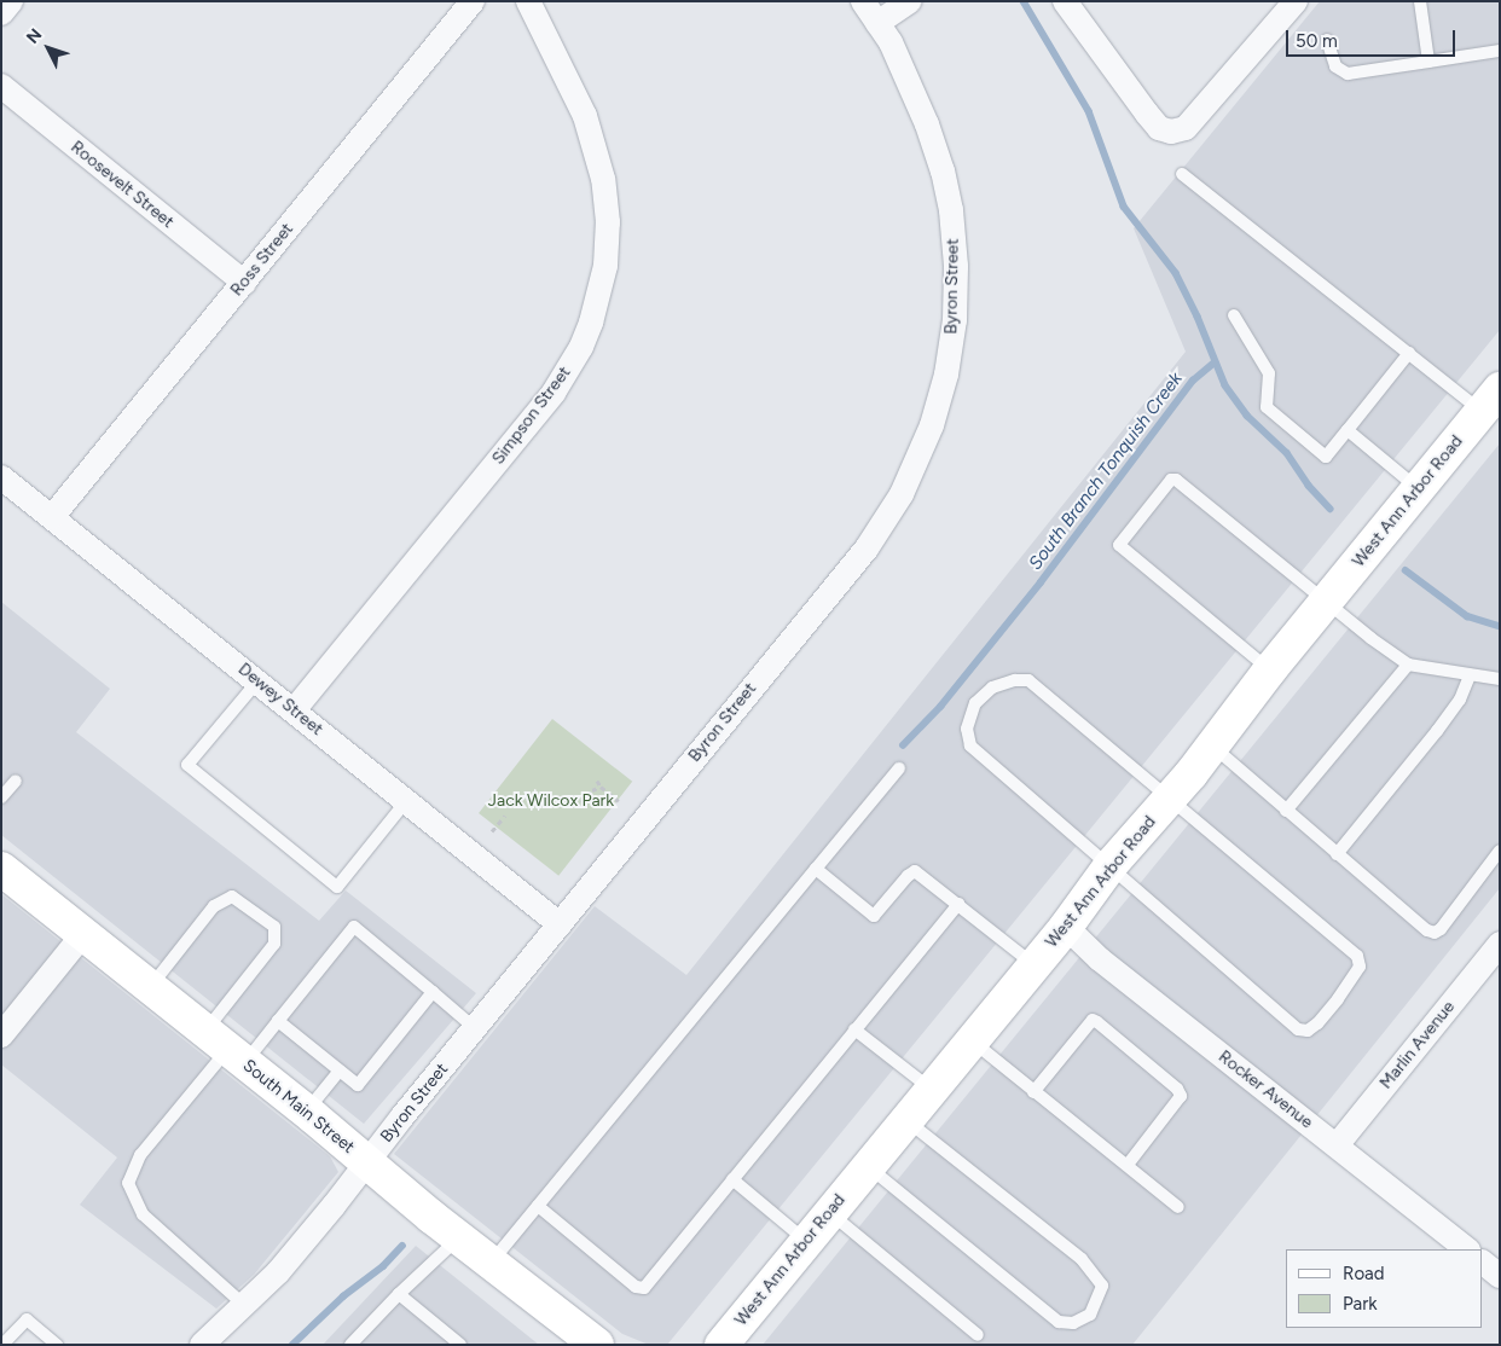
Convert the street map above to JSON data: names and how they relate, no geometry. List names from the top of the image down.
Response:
{
  "streets": {
    "main road": ["West Ann Arbor Road", "South Main Street"],
    "street": [
      "Roosevelt Street",
      "Ross Street",
      "Byron Street",
      "Simpson Street",
      "Dewey Street",
      "Marlin Avenue",
      "Rocker Avenue"
    ]
  },
  "crossings": [
    ["Roosevelt Street", "Ross Street"],
    ["Ross Street", "Dewey Street"],
    ["Byron Street", "Dewey Street"],
    ["Byron Street", "South Main Street"],
    ["Simpson Street", "Dewey Street"],
    ["West Ann Arbor Road", "Rocker Avenue"],
    ["Marlin Avenue", "Rocker Avenue"]
  ],
  "water": ["South Branch Tonquish Creek"],
  "parks": ["Jack Wilcox Park"],
  "legend": ["Road", "Park"],
  "scale_bar": "50 m",
  "north": "top left"
}
